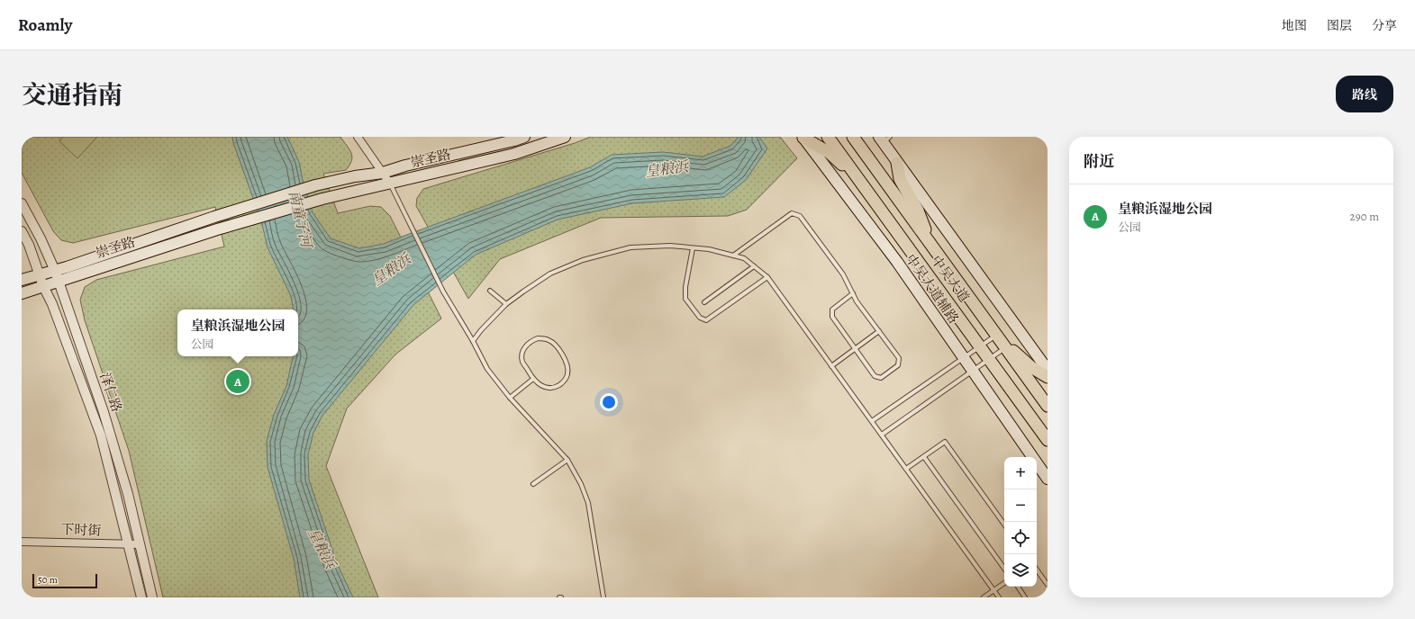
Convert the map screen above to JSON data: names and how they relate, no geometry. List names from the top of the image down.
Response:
{
  "streets": {
    "main road": ["崇圣路", "中吴大道", "中吴大道辅路"],
    "street": ["泽仁路", "下时街"]
  },
  "crossings": [
    ["崇圣路", "泽仁路"],
    ["泽仁路", "下时街"]
  ],
  "water": ["皇粮浜", "南童子河"],
  "scale_bar": "50 m",
  "page": {
    "header": "Roamly",
    "nav": ["地图", "图层", "分享"],
    "title": "交通指南",
    "buttons": "路线",
    "heading": "附近",
    "list": [
      {
        "mark": "A",
        "name": "皇粮浜湿地公园",
        "note": "公园",
        "value": "290 m"
      }
    ],
    "popup": ["皇粮浜湿地公园", "公园"],
    "pins": "A",
    "map_buttons": ["+", "−"],
    "scale": "50 m"
  }
}
